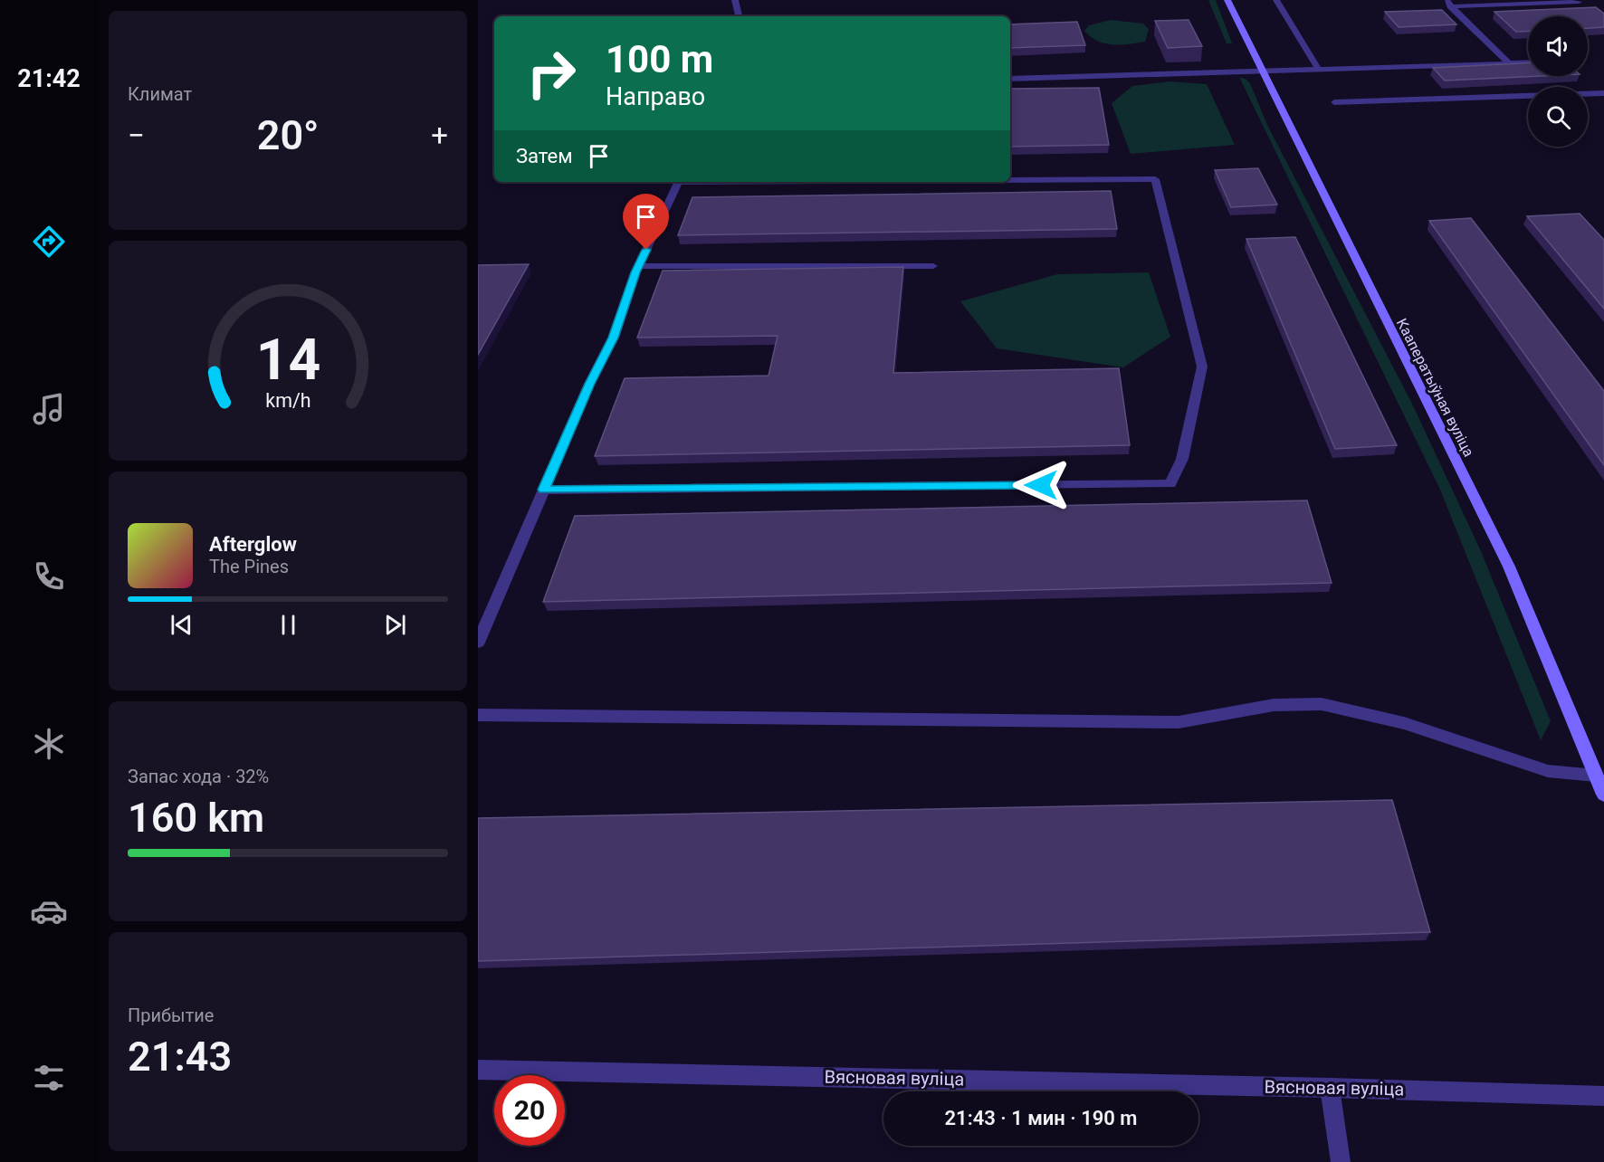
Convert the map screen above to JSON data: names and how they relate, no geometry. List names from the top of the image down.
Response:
{
  "streets": {
    "main road": ["Кааператыўная вуліца"],
    "street": ["Вясновая вуліца"]
  },
  "page": {
    "tabs": "21:42",
    "tile": [
      "Климат",
      ["Запас хода · 32%", "160 km"],
      ["Прибытие", "21:43"]
    ],
    "turn": ["100 m", "Направо"],
    "heat": ["−", "20°", "+"],
    "then": "Затем",
    "song": ["Afterglow", "The Pines"],
    "limit": "20",
    "trip": "21:43 · 1 мин · 190 m",
    "gauge": ["14", "km/h"]
  }
}
